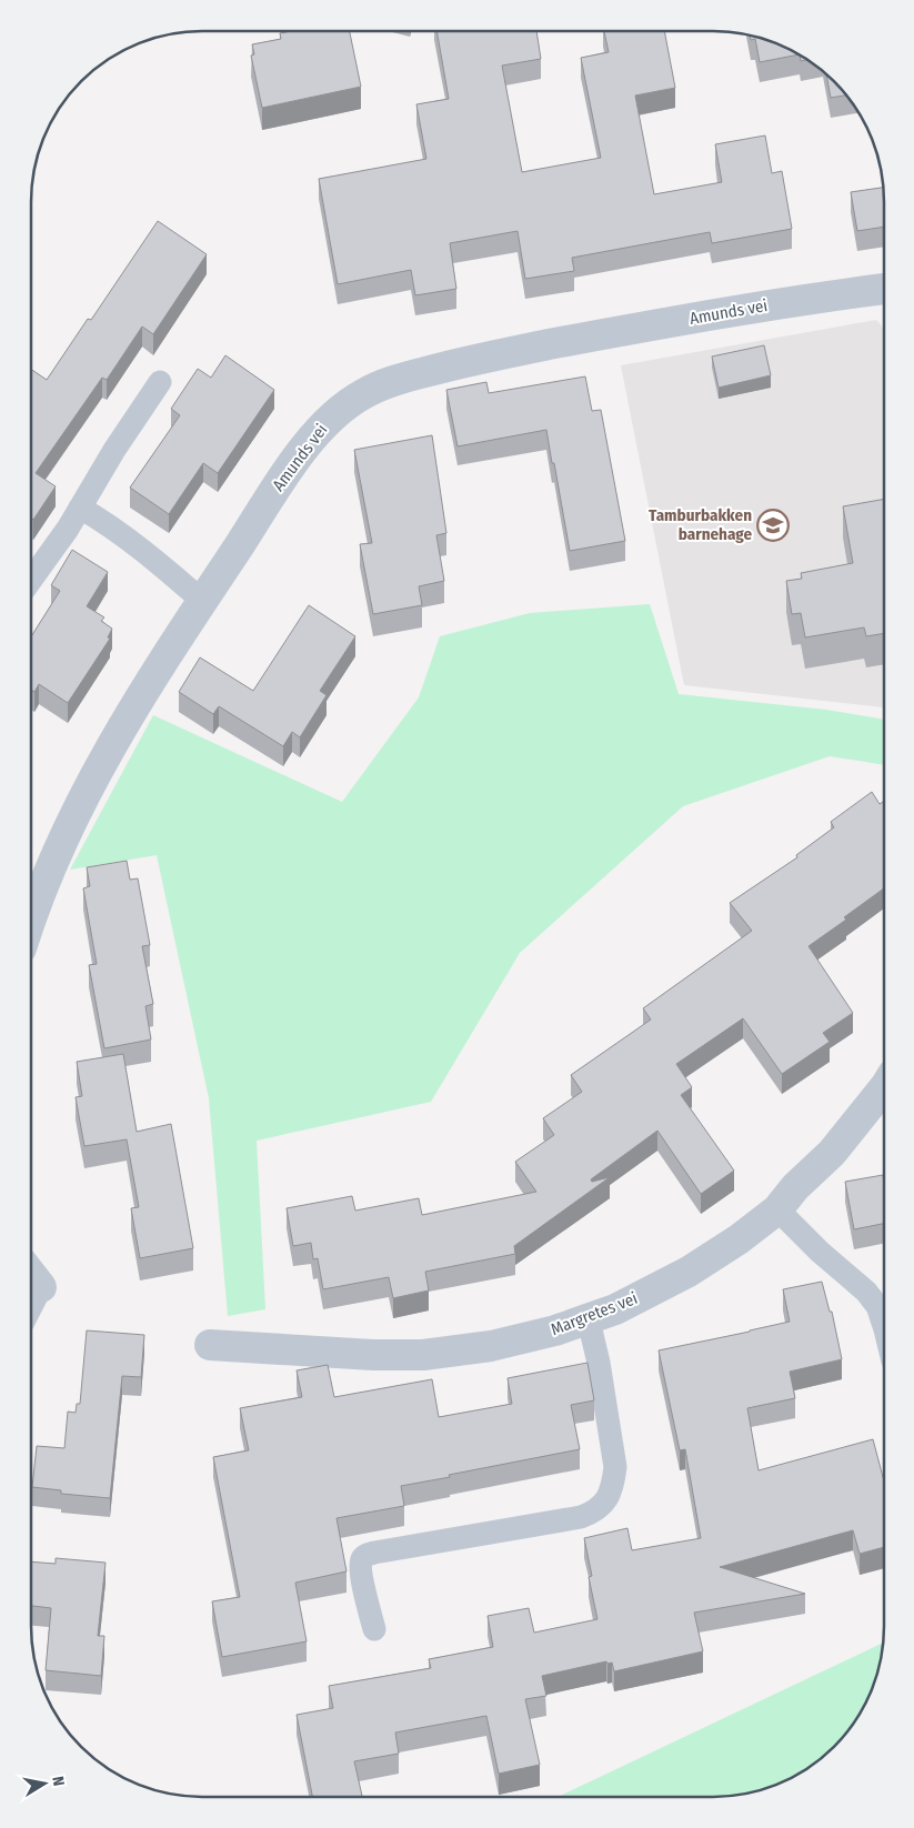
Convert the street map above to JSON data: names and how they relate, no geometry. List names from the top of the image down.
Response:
{
  "streets": {
    "street": ["Amunds vei", "Margretes vei"]
  },
  "places": {
    "school or university": ["Tamburbakken barnehage"]
  },
  "north": "right"
}
